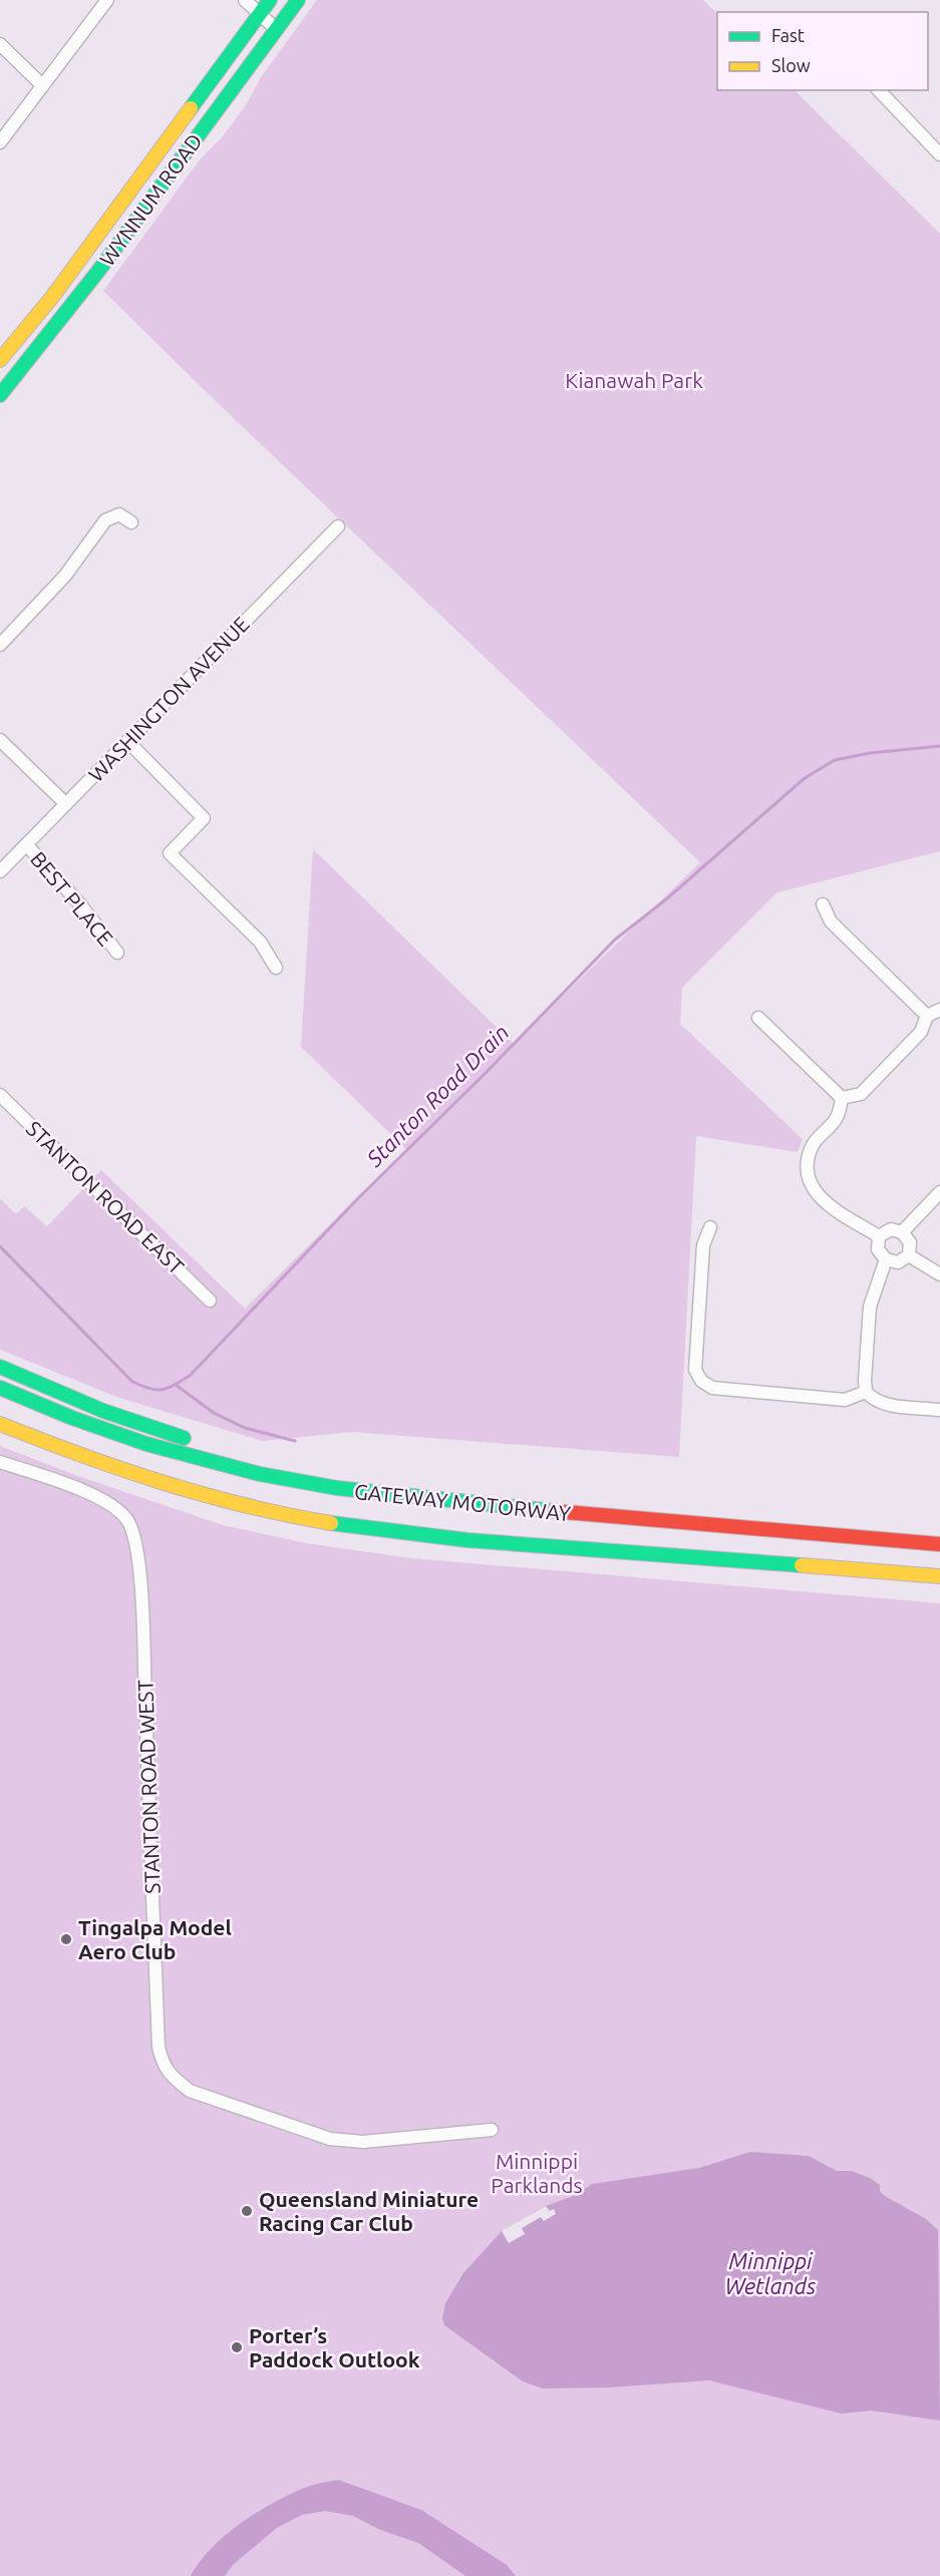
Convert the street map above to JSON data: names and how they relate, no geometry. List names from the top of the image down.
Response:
{
  "streets": {
    "main road": ["WYNNUM ROAD", "GATEWAY MOTORWAY"],
    "street": [
      "WASHINGTON AVENUE",
      "BEST PLACE",
      "STANTON ROAD EAST",
      "STANTON ROAD WEST"
    ]
  },
  "crossings": [
    ["WASHINGTON AVENUE", "BEST PLACE"]
  ],
  "water": ["Stanton Road Drain", "Minnippi Wetlands"],
  "parks": ["Kianawah Park", "Minnippi Parklands"],
  "places": ["Tingalpa Model Aero Club", "Queensland Miniature Racing Car Club", "Porter’s Paddock Outlook"],
  "legend": ["Fast", "Slow"]
}
